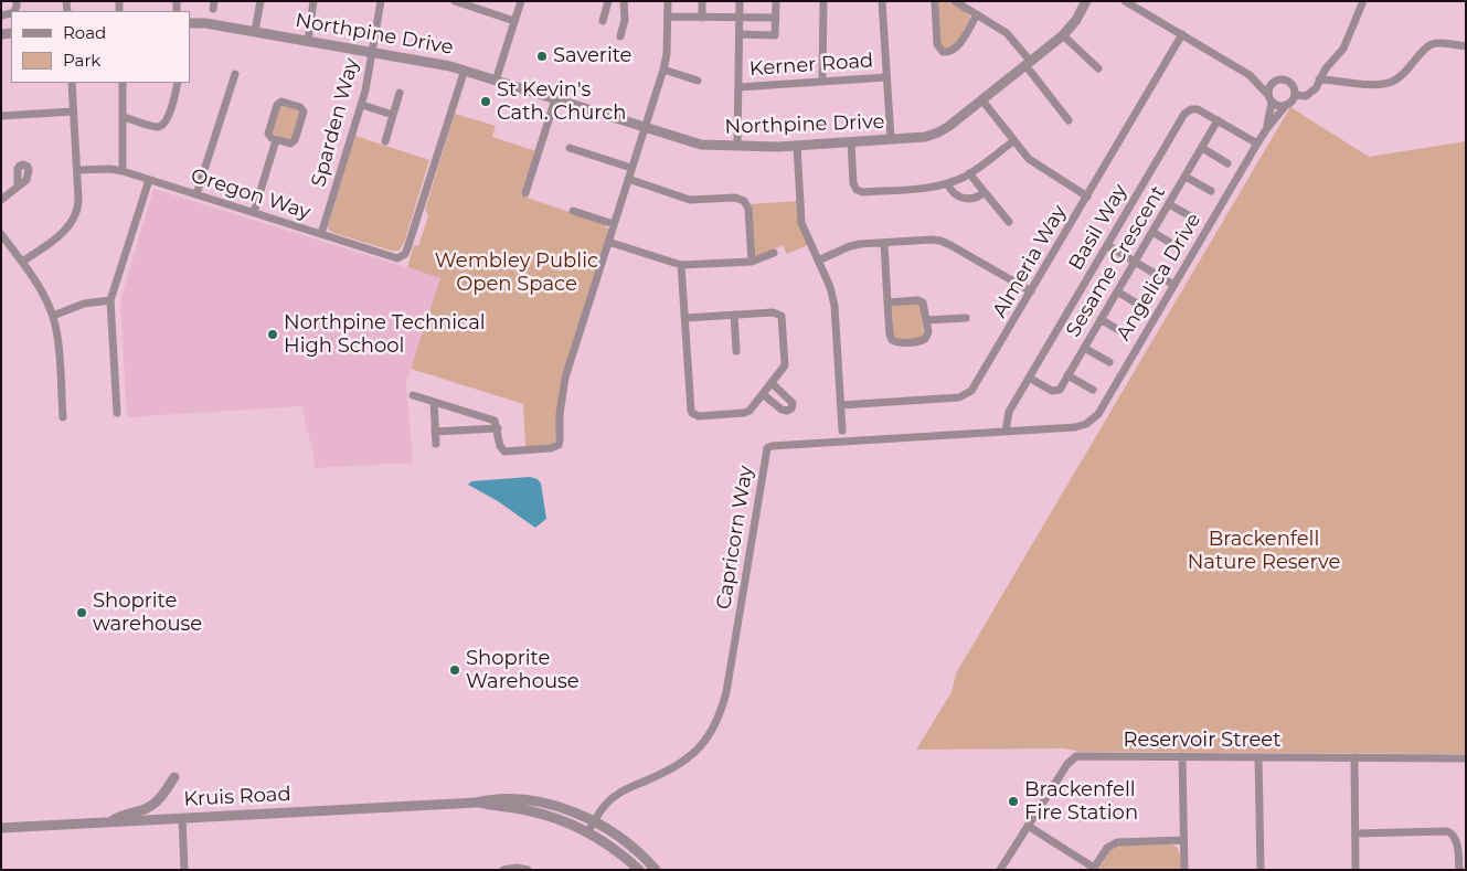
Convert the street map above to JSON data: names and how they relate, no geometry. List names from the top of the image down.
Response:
{
  "streets": {
    "street": [
      "Northpine Drive",
      "Kerner Road",
      "Sparden Way",
      "Oregon Way",
      "Basil Way",
      "Almeria Way",
      "Sesame Crescent",
      "Angelica Drive",
      "Capricorn Way",
      "Reservoir Street",
      "Kruis Road"
    ]
  },
  "crossings": [
    ["Northpine Drive", "Sparden Way"],
    ["Northpine Drive", "Oregon Way"],
    ["Sparden Way", "Oregon Way"],
    ["Basil Way", "Sesame Crescent"],
    ["Basil Way", "Angelica Drive"],
    ["Basil Way", "Capricorn Way"],
    ["Angelica Drive", "Capricorn Way"],
    ["Capricorn Way", "Kruis Road"]
  ],
  "parks": ["Wembley Public Open Space", "Brackenfell Nature Reserve"],
  "places": [
    "Saverite",
    "St Kevin's Cath. Church",
    "Northpine Technical High School",
    "Shoprite warehouse",
    "Shoprite Warehouse",
    "Brackenfell Fire Station"
  ],
  "legend": ["Road", "Park"]
}
